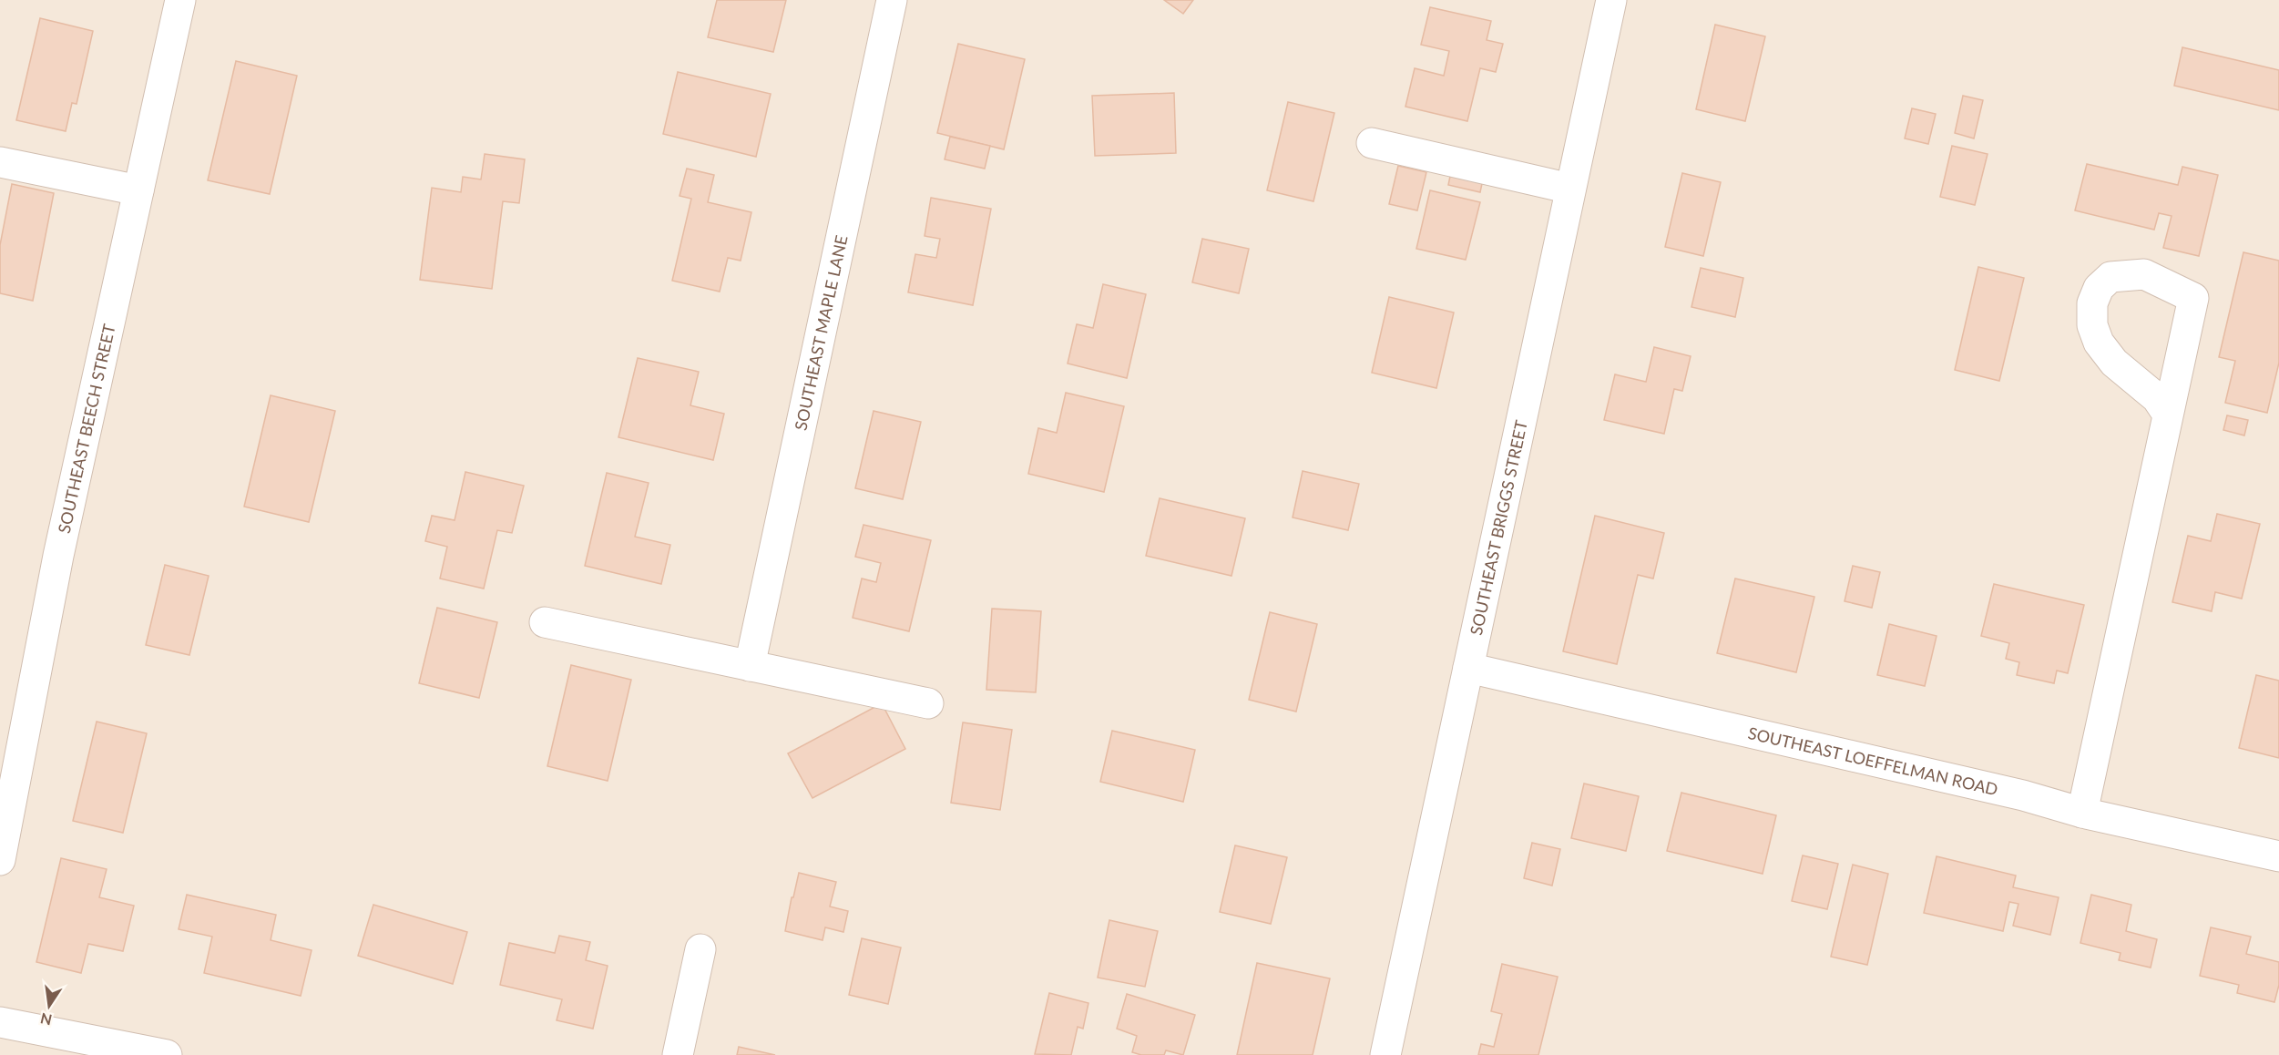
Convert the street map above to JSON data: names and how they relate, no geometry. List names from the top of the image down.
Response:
{
  "streets": {
    "street": [
      "SOUTHEAST MAPLE LANE",
      "SOUTHEAST BEECH STREET",
      "SOUTHEAST BRIGGS STREET",
      "SOUTHEAST LOEFFELMAN ROAD"
    ]
  },
  "crossings": [
    ["SOUTHEAST BRIGGS STREET", "SOUTHEAST LOEFFELMAN ROAD"]
  ],
  "north": "bottom"
}
